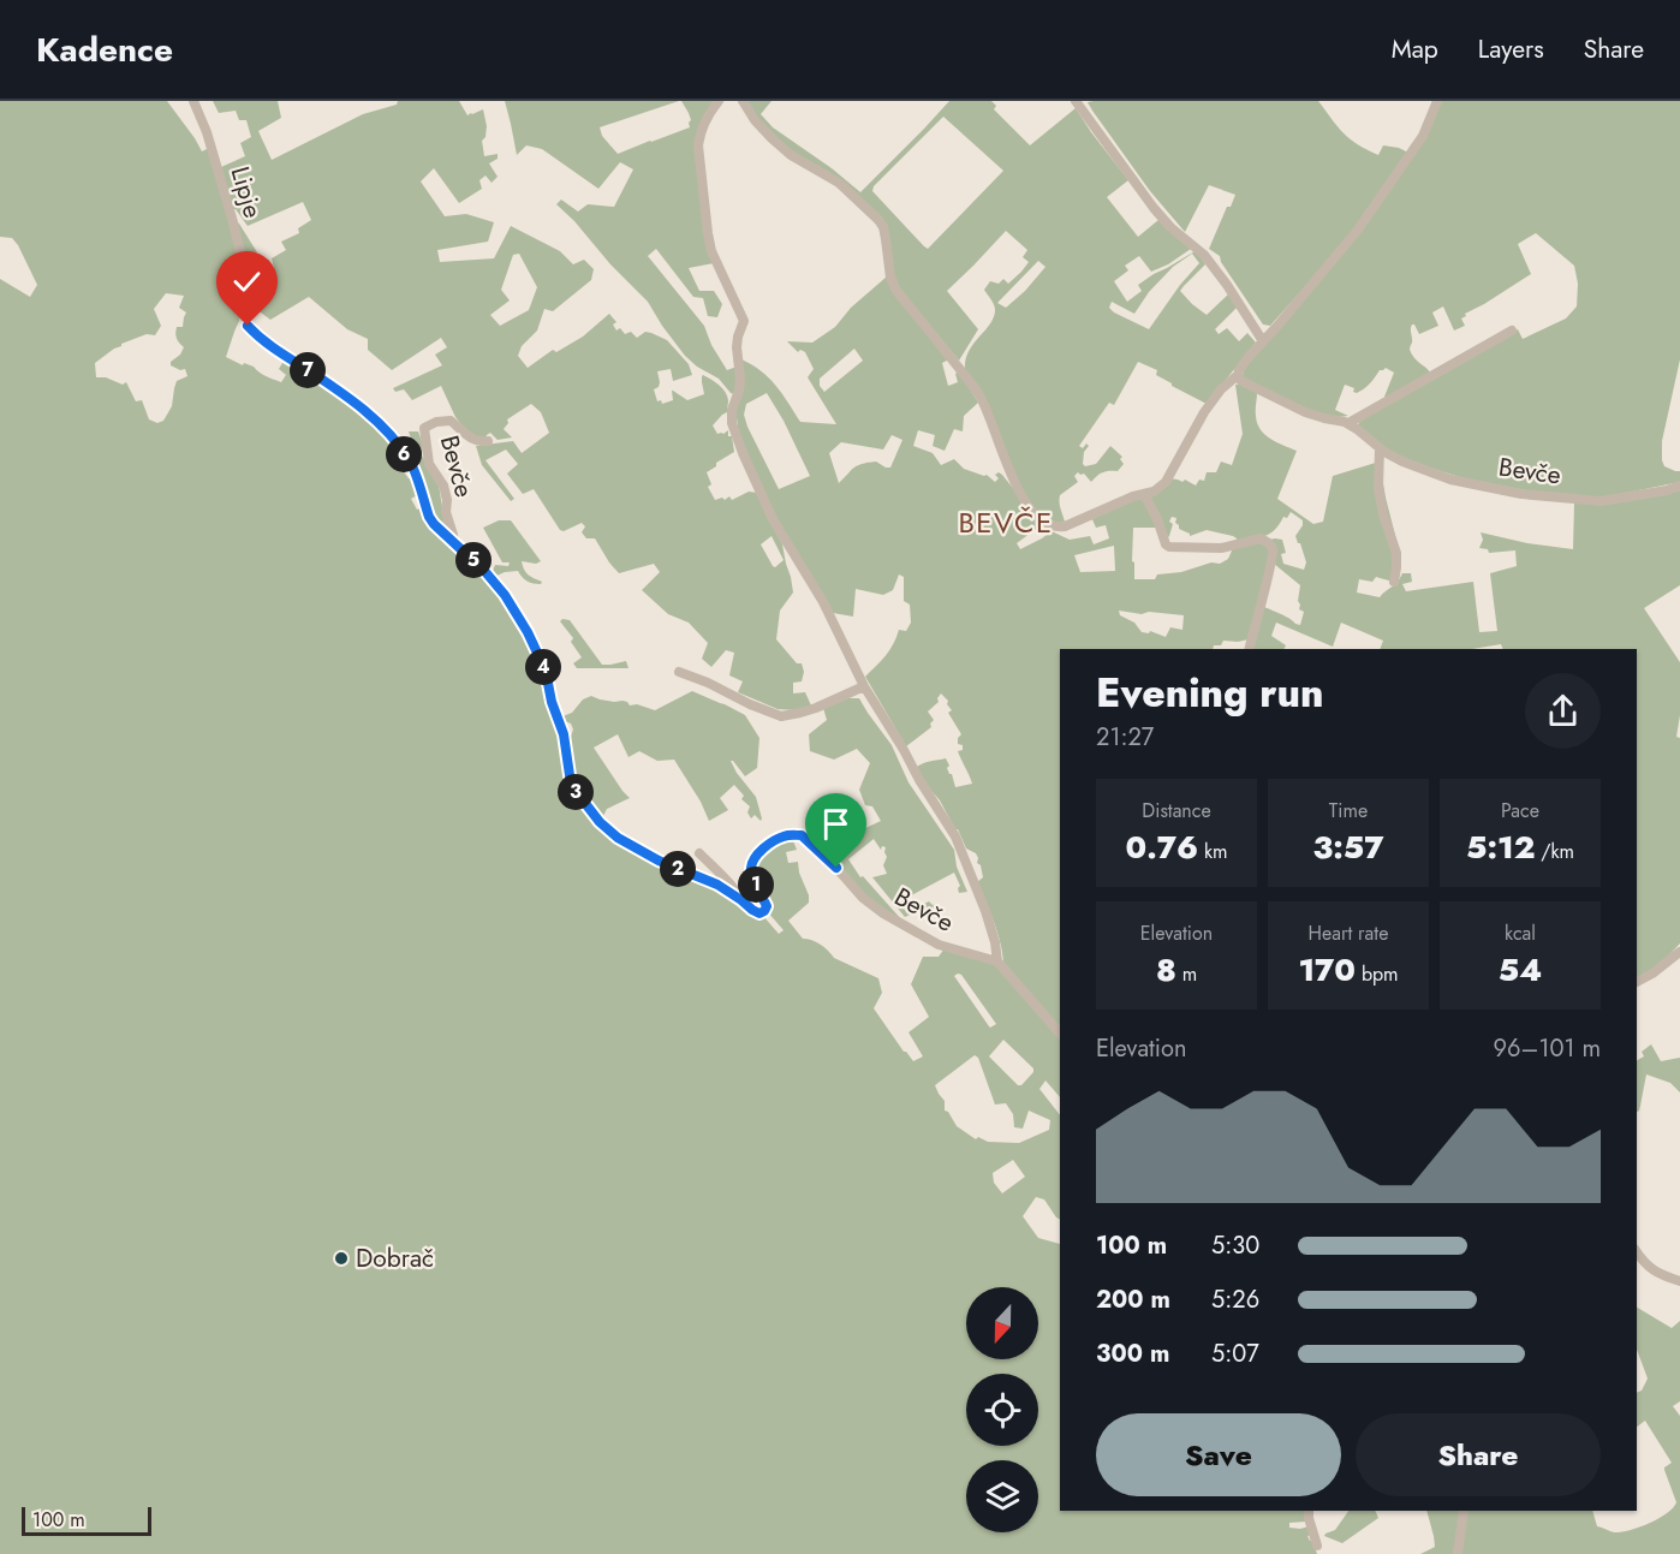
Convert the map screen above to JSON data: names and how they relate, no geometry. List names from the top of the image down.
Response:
{
  "streets": {
    "street": ["Lipje", "Bevče"]
  },
  "crossings": [
    ["Lipje", "Bevče"]
  ],
  "districts": ["BEVČE"],
  "places": ["Dobrač"],
  "scale_bar": "100 m",
  "north": "bottom",
  "page": {
    "header": "Kadence",
    "nav": ["Map", "Layers", "Share"],
    "pins": [
      "7",
      "6",
      "5",
      "4",
      "3",
      "2",
      "1"
    ],
    "heading": ["Evening run", "21:27"],
    "stats": [
      ["Distance", "0.76 km"],
      ["Time", "3:57"],
      ["Pace", "5:12 /km"],
      ["Elevation", "8 m"],
      ["Heart rate", "170 bpm"],
      ["kcal", "54"]
    ],
    "chart": ["Elevation", "96–101 m"],
    "list": [
      {
        "name": "100 m",
        "note": "5:30"
      },
      {
        "name": "200 m",
        "note": "5:26"
      },
      {
        "name": "300 m",
        "note": "5:07"
      }
    ],
    "buttons": ["Save", "Share"],
    "scale": "100 m"
  }
}
